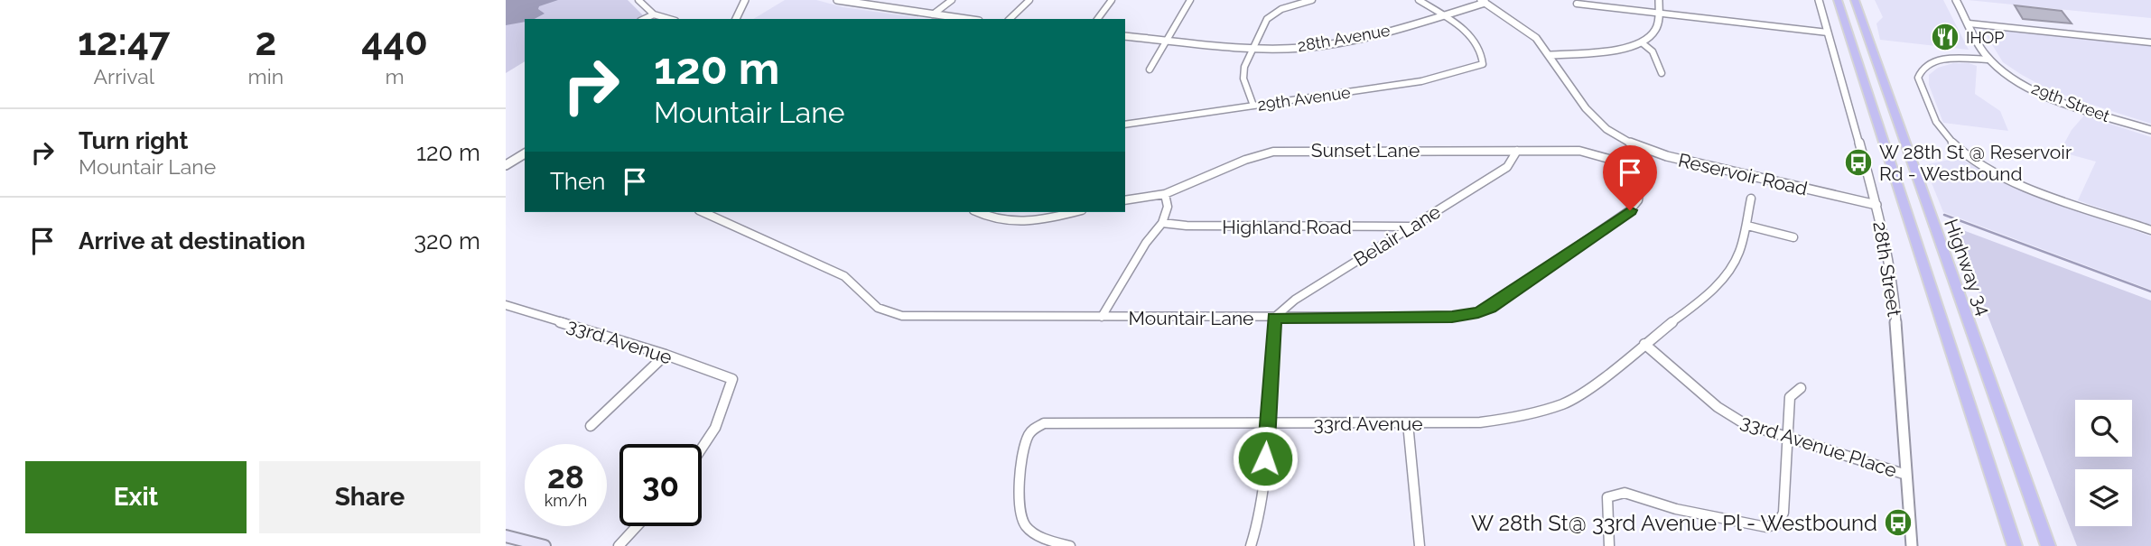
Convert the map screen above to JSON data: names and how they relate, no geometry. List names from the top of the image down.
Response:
{
  "streets": {
    "highway": ["Highway 34"],
    "street": [
      "28th Avenue",
      "29th Avenue",
      "29th Street",
      "Sunset Lane",
      "Reservoir Road",
      "Highland Road",
      "Belair Lane",
      "28th Street",
      "Mountair Lane",
      "33rd Avenue",
      "33rd Avenue Place"
    ]
  },
  "crossings": [
    ["28th Avenue", "29th Avenue"],
    ["28th Avenue", "Reservoir Road"],
    ["Sunset Lane", "Belair Lane"],
    ["Sunset Lane", "Mountair Lane"],
    ["Reservoir Road", "28th Street"],
    ["Highland Road", "Belair Lane"],
    ["Belair Lane", "Mountair Lane"],
    ["28th Street", "33rd Avenue Place"],
    ["33rd Avenue", "33rd Avenue Place"]
  ],
  "places": {
    "restaurant": ["IHOP"],
    "bus stop": ["W 28th St @ Reservoir Rd - Westbound", "W 28th St@ 33rd Avenue Pl - Westbound"]
  },
  "page": {
    "eta": [
      "12:47",
      "Arrival",
      "2",
      "min",
      "440",
      "m"
    ],
    "turn": ["120 m", "Mountair Lane"],
    "list": [
      {
        "name": "Turn right",
        "note": "Mountair Lane",
        "value": "120 m"
      },
      {
        "name": "Arrive at destination",
        "value": "320 m"
      }
    ],
    "then": "Then",
    "speed": "28 km/h",
    "limit": "30",
    "buttons": ["Exit", "Share"]
  }
}
